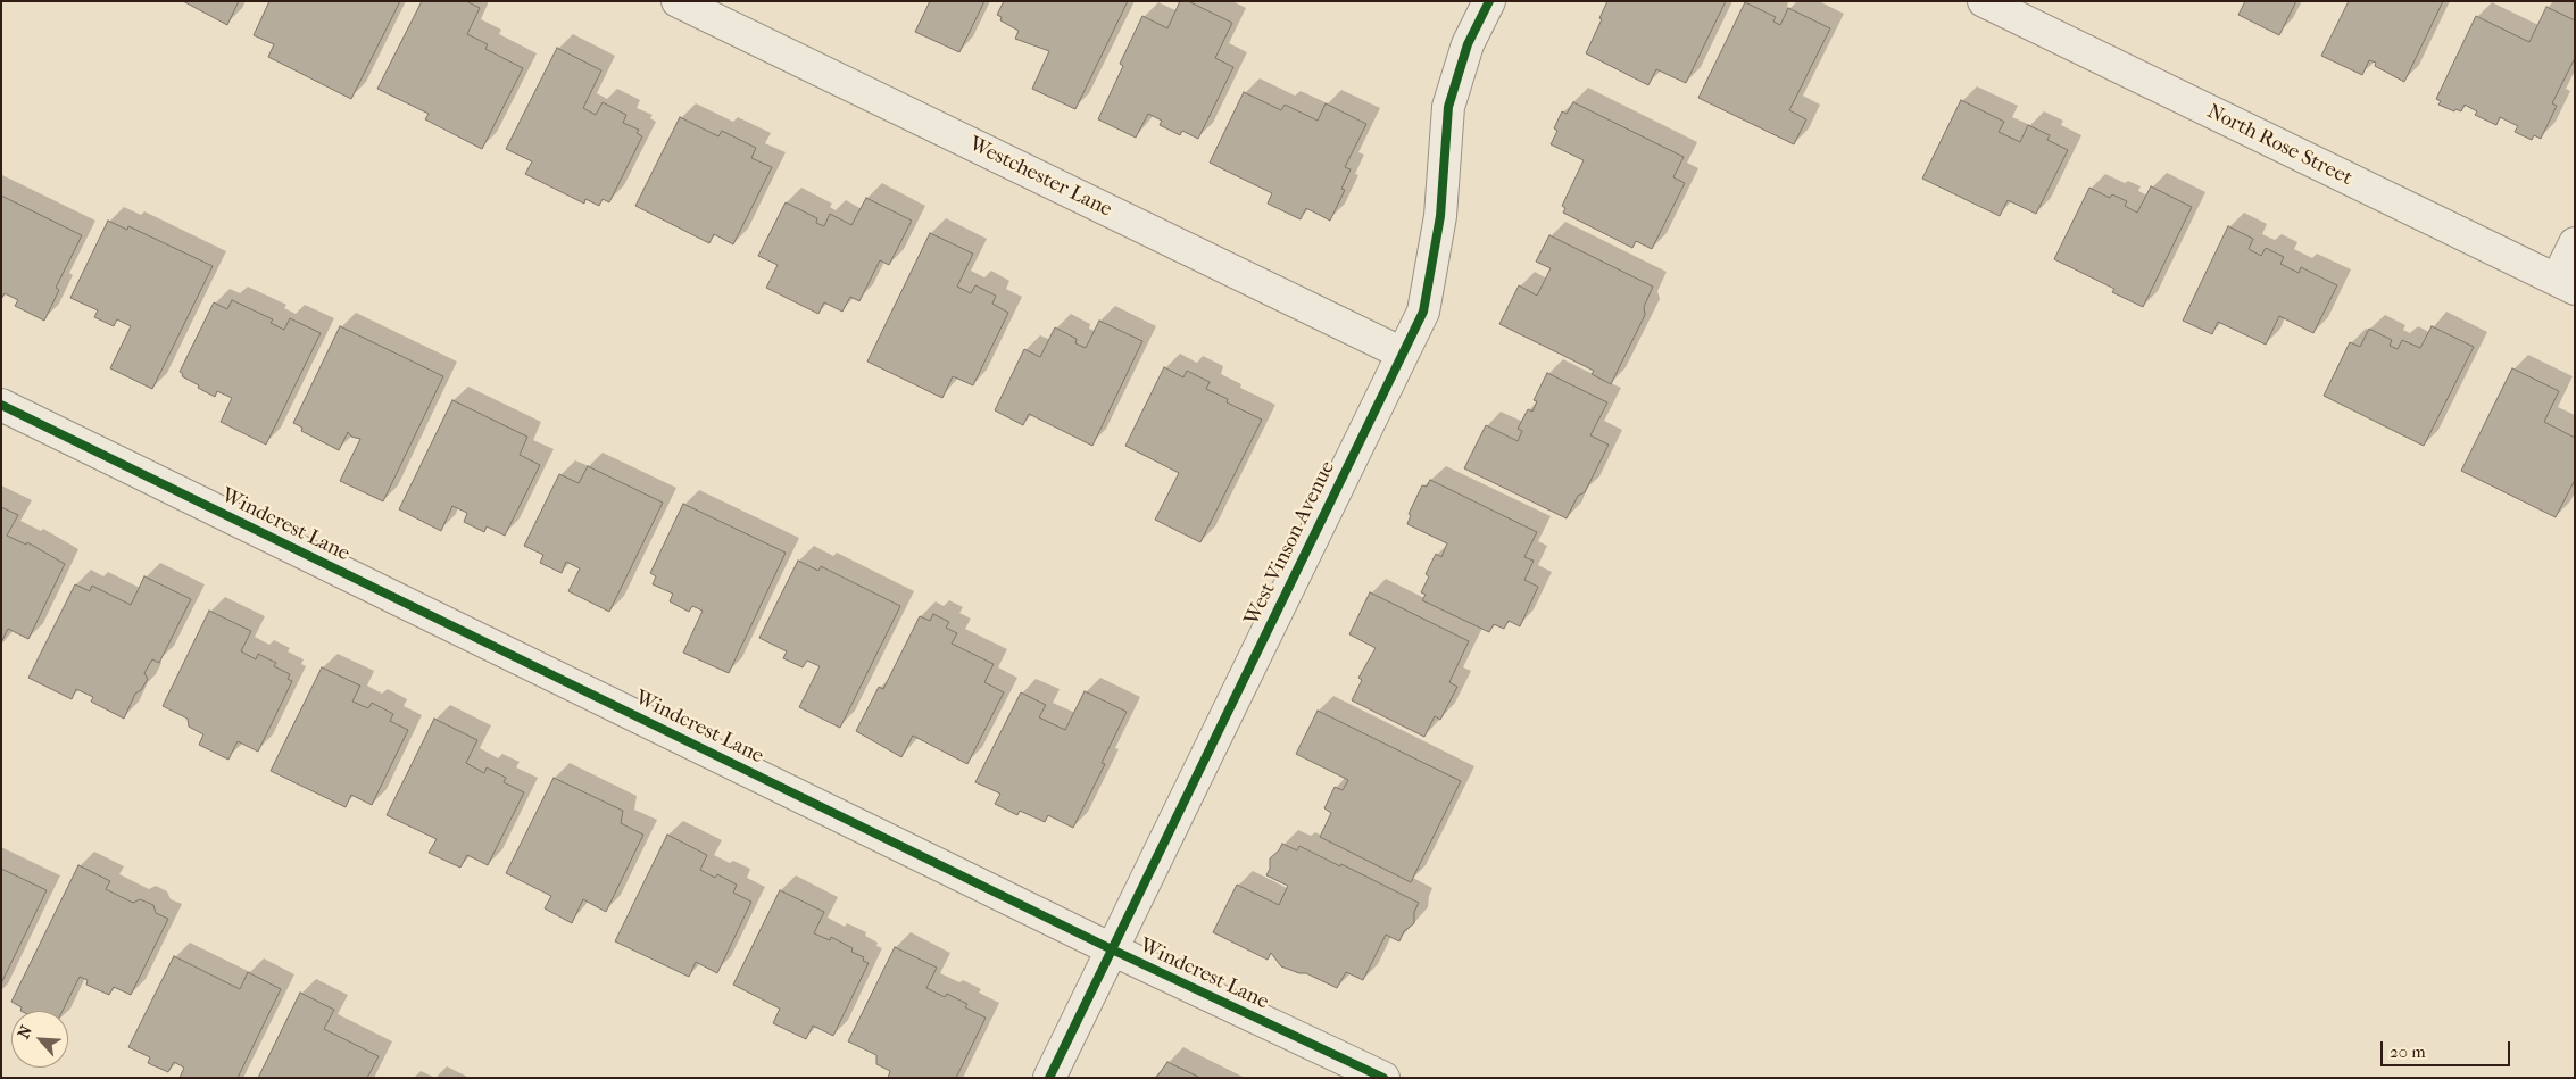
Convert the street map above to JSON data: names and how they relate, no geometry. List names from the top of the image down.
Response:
{
  "streets": {
    "street": [
      "North Rose Street",
      "Westchester Lane",
      "Windcrest Lane",
      "West Vinson Avenue"
    ]
  },
  "crossings": [
    ["Westchester Lane", "West Vinson Avenue"],
    ["Windcrest Lane", "West Vinson Avenue"]
  ],
  "scale_bar": "20 m",
  "north": "top left"
}
